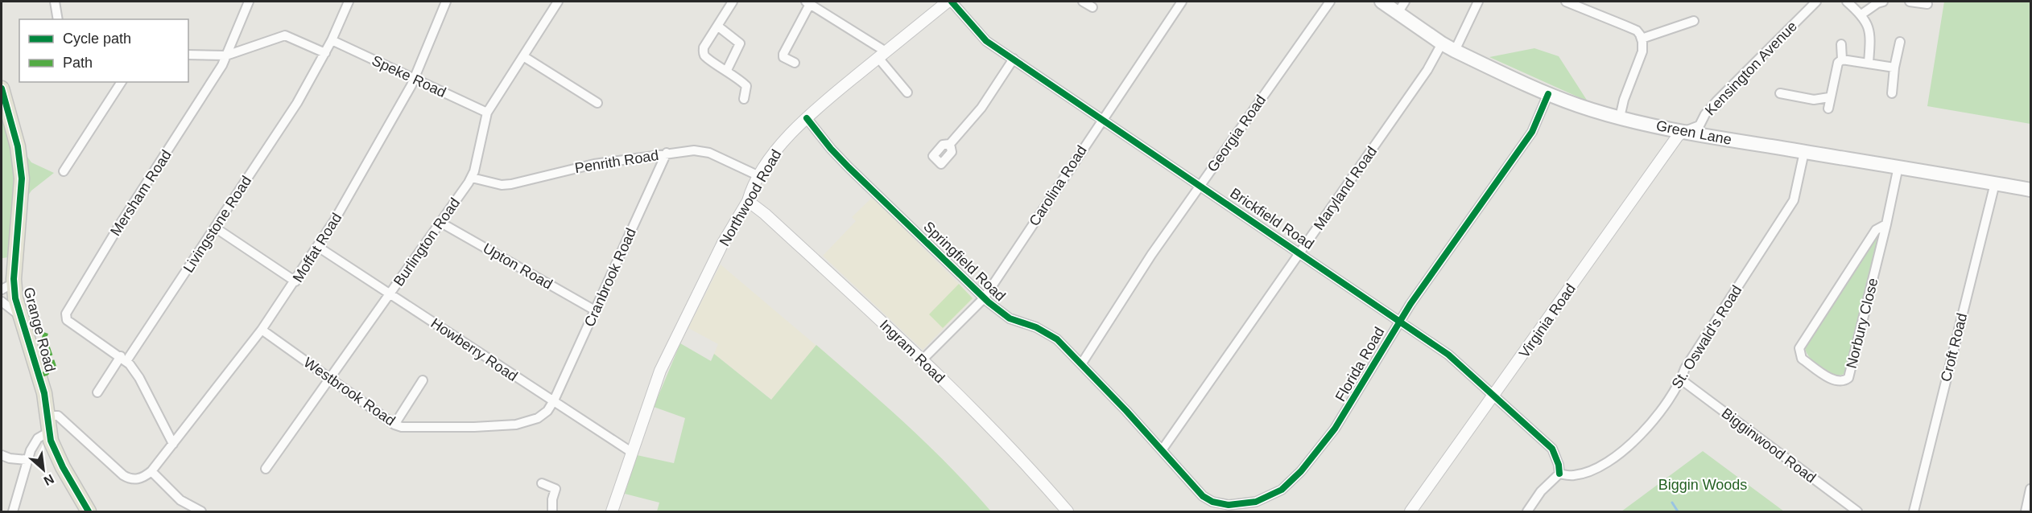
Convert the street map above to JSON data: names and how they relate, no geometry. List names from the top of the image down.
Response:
{
  "streets": {
    "main road": ["Green Lane", "Grange Road"],
    "street": [
      "Kensington Avenue",
      "Speke Road",
      "Georgia Road",
      "Penrith Road",
      "Carolina Road",
      "Maryland Road",
      "Mersham Road",
      "Northwood Road",
      "Brickfield Road",
      "Livingstone Road",
      "Burlington Road",
      "Moffat Road",
      "Springfield Road",
      "Upton Road",
      "Cranbrook Road",
      "Virginia Road",
      "Norbury Close",
      "St. Oswald's Road",
      "Croft Road",
      "Howberry Road",
      "Ingram Road",
      "Florida Road",
      "Westbrook Road",
      "Bigginwood Road"
    ]
  },
  "crossings": [
    ["Kensington Avenue", "Green Lane"],
    ["Kensington Avenue", "Virginia Road"],
    ["Speke Road", "Livingstone Road"],
    ["Speke Road", "Burlington Road"],
    ["Speke Road", "Moffat Road"],
    ["Green Lane", "Maryland Road"],
    ["Green Lane", "Virginia Road"],
    ["Green Lane", "Norbury Close"],
    ["Green Lane", "St. Oswald's Road"],
    ["Green Lane", "Croft Road"],
    ["Green Lane", "Florida Road"],
    ["Georgia Road", "Brickfield Road"],
    ["Georgia Road", "Springfield Road"],
    ["Penrith Road", "Northwood Road"],
    ["Penrith Road", "Burlington Road"],
    ["Penrith Road", "Cranbrook Road"],
    ["Carolina Road", "Brickfield Road"],
    ["Carolina Road", "Springfield Road"],
    ["Carolina Road", "Ingram Road"],
    ["Maryland Road", "Brickfield Road"],
    ["Maryland Road", "Springfield Road"],
    ["Mersham Road", "Livingstone Road"],
    ["Northwood Road", "Springfield Road"],
    ["Northwood Road", "Howberry Road"],
    ["Northwood Road", "Ingram Road"],
    ["Brickfield Road", "Virginia Road"],
    ["Brickfield Road", "St. Oswald's Road"],
    ["Brickfield Road", "Florida Road"],
    ["Burlington Road", "Upton Road"],
    ["Burlington Road", "Howberry Road"],
    ["Burlington Road", "Westbrook Road"],
    ["Moffat Road", "Howberry Road"],
    ["Moffat Road", "Westbrook Road"],
    ["Springfield Road", "Florida Road"],
    ["Upton Road", "Cranbrook Road"],
    ["Cranbrook Road", "Howberry Road"],
    ["Cranbrook Road", "Westbrook Road"],
    ["St. Oswald's Road", "Bigginwood Road"],
    ["Howberry Road", "Westbrook Road"]
  ],
  "parks": ["Biggin Woods"],
  "legend": ["Cycle path", "Path"],
  "north": "bottom right"
}
